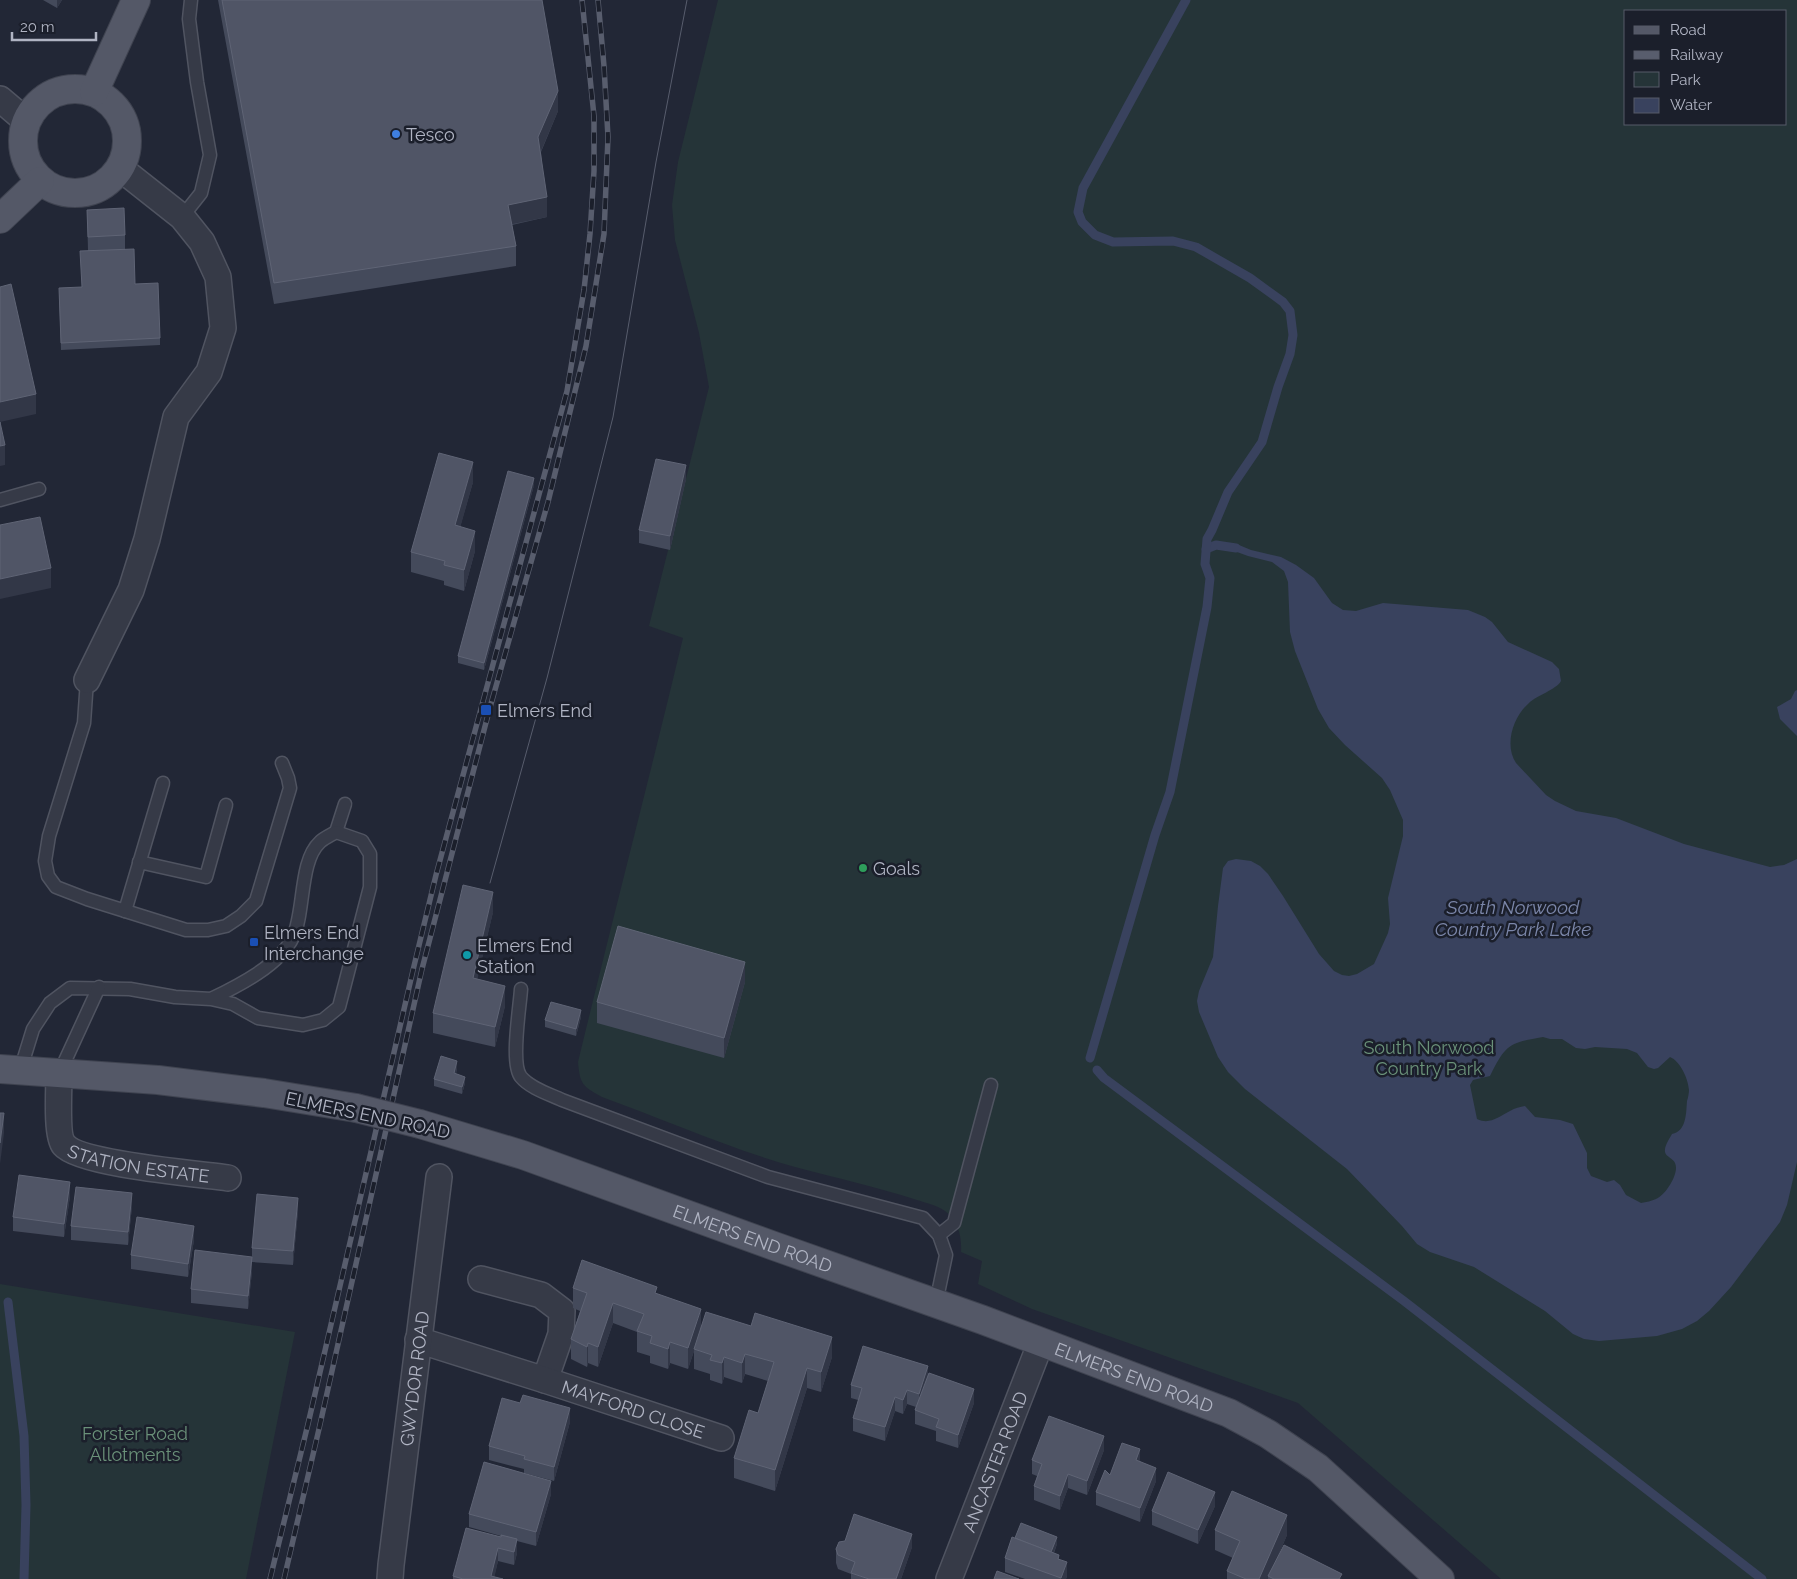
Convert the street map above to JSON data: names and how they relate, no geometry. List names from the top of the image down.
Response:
{
  "streets": {
    "main road": ["ELMERS END ROAD"],
    "street": [
      "STATION ESTATE",
      "GWYDOR ROAD",
      "MAYFORD CLOSE",
      "ANCASTER ROAD"
    ]
  },
  "crossings": [
    ["ELMERS END ROAD", "STATION ESTATE"],
    ["ELMERS END ROAD", "ANCASTER ROAD"],
    ["GWYDOR ROAD", "MAYFORD CLOSE"]
  ],
  "water": ["South Norwood Country Park Lake"],
  "parks": ["South Norwood Country Park", "Forster Road Allotments"],
  "places": {
    "other": ["Tesco", "Goals", "Elmers End Station"],
    "transit": ["Elmers End", "Elmers End Interchange"]
  },
  "legend": [
    "Road",
    "Railway",
    "Park",
    "Water"
  ],
  "scale_bar": "20 m"
}
